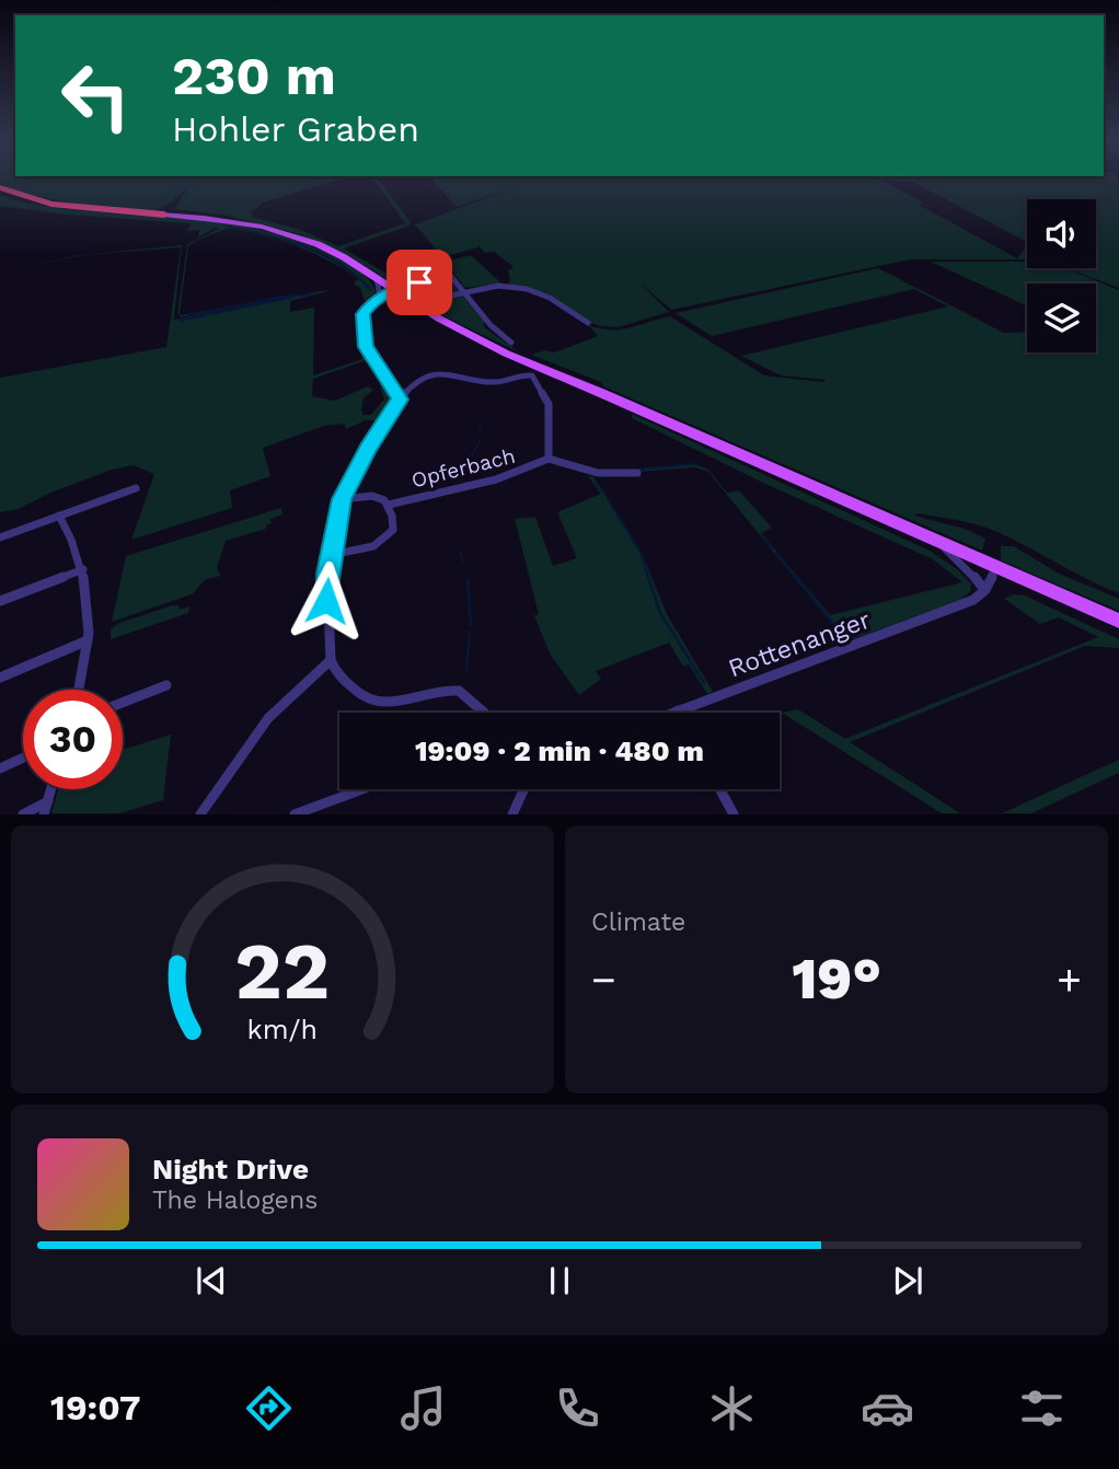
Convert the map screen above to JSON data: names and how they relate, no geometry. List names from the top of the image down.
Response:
{
  "streets": {
    "street": ["Opferbach", "Rottenanger"]
  },
  "page": {
    "turn": ["230 m", "Hohler Graben"],
    "limit": "30",
    "trip": "19:09 · 2 min · 480 m",
    "tile": "Climate",
    "heat": ["−", "19°", "+"],
    "song": ["Night Drive", "The Halogens"],
    "tabs": "19:07",
    "gauge": ["22", "km/h"]
  }
}
